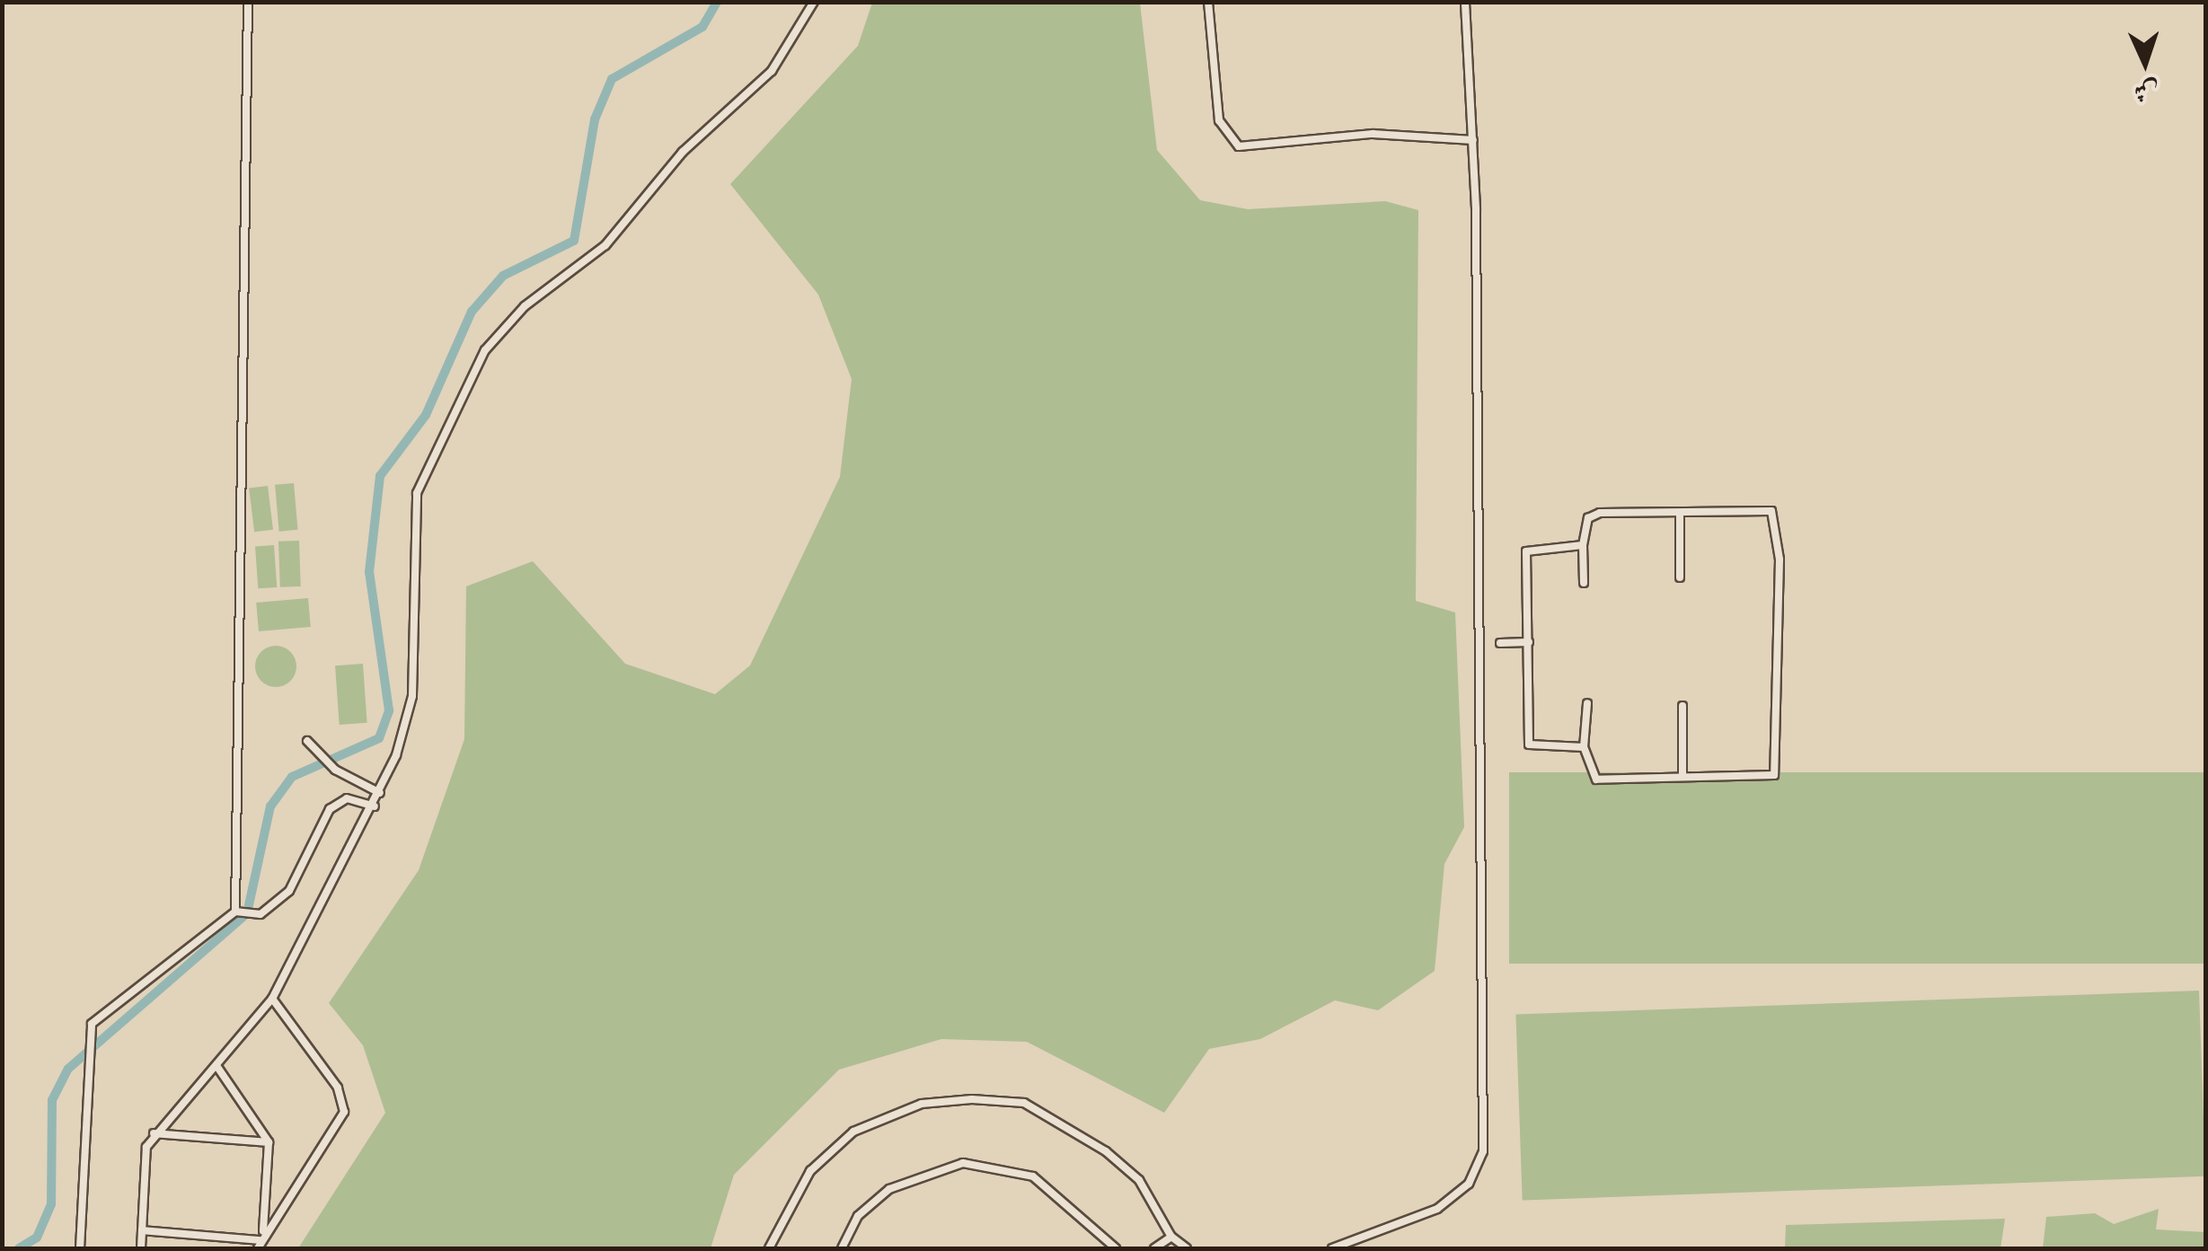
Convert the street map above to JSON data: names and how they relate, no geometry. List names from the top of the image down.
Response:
{
  "north": "bottom"
}
